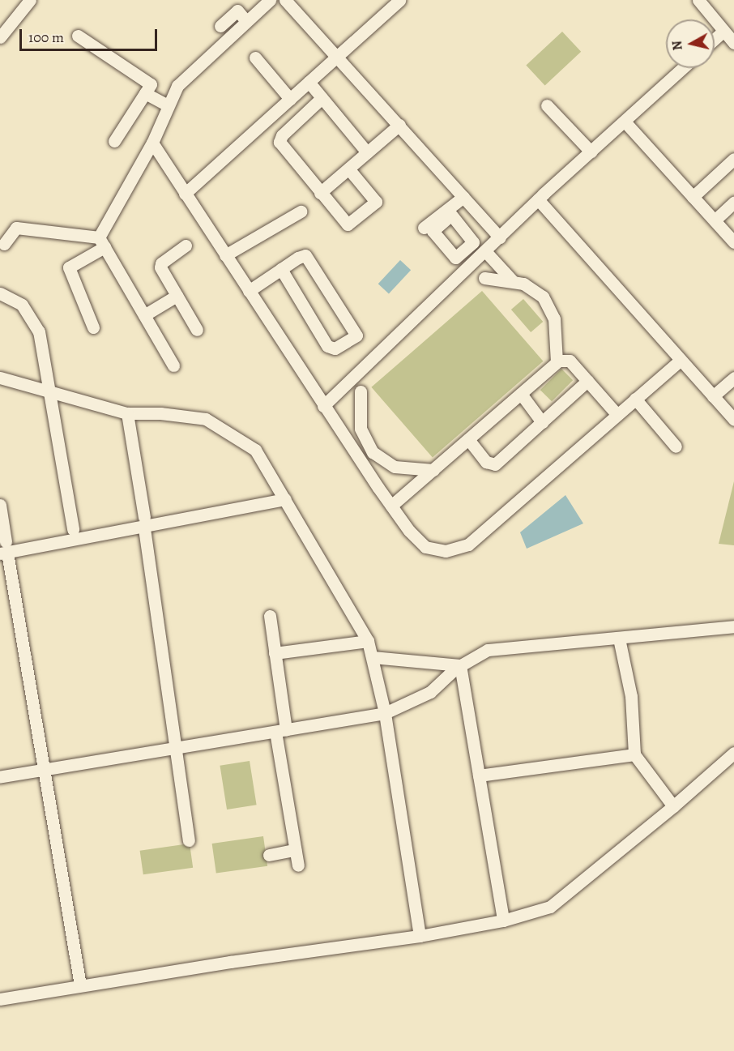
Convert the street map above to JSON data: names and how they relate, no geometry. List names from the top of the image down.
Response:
{
  "scale_bar": "100 m",
  "north": "left"
}
